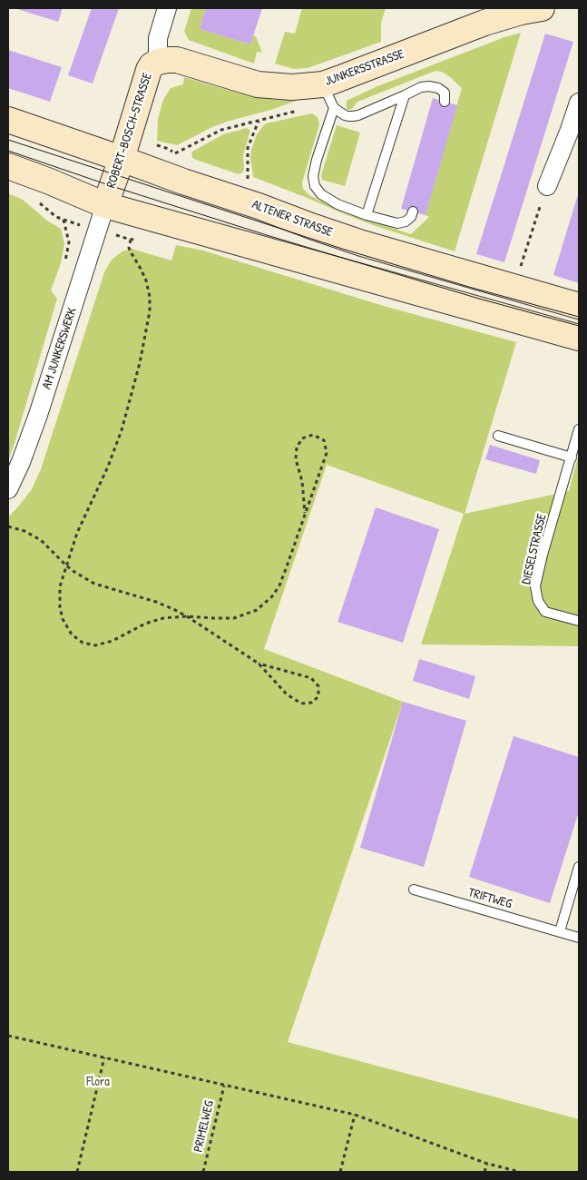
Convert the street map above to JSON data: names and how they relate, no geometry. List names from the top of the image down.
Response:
{
  "streets": {
    "main road": ["JUNKERSSTRASSE", "ROBERT-BOSCH-STRASSE", "ALTENER STRASSE"],
    "street": ["AM JUNKERSWERK"],
    "lane": ["DIESELSTRASSE", "TRIFTWEG"],
    "path": ["PRIMELWEG"]
  },
  "crossings": [
    ["JUNKERSSTRASSE", "ROBERT-BOSCH-STRASSE"],
    ["ROBERT-BOSCH-STRASSE", "ALTENER STRASSE"],
    ["ROBERT-BOSCH-STRASSE", "AM JUNKERSWERK"]
  ],
  "parks": ["Flora"]
}
